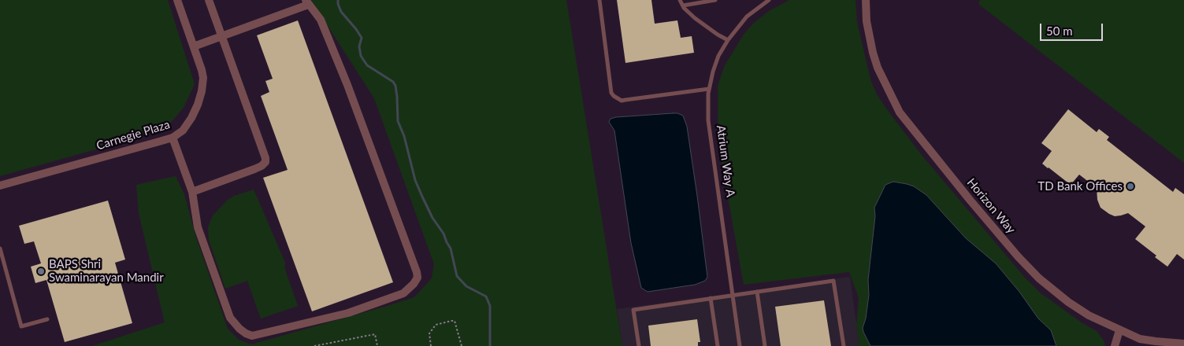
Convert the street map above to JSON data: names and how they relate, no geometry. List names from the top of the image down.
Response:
{
  "streets": {
    "street": ["Carnegie Plaza", "Horizon Way"],
    "lane": ["Atrium Way A"]
  },
  "places": ["TD Bank Offices", "BAPS Shri Swaminarayan Mandir"],
  "scale_bar": "50 m"
}
